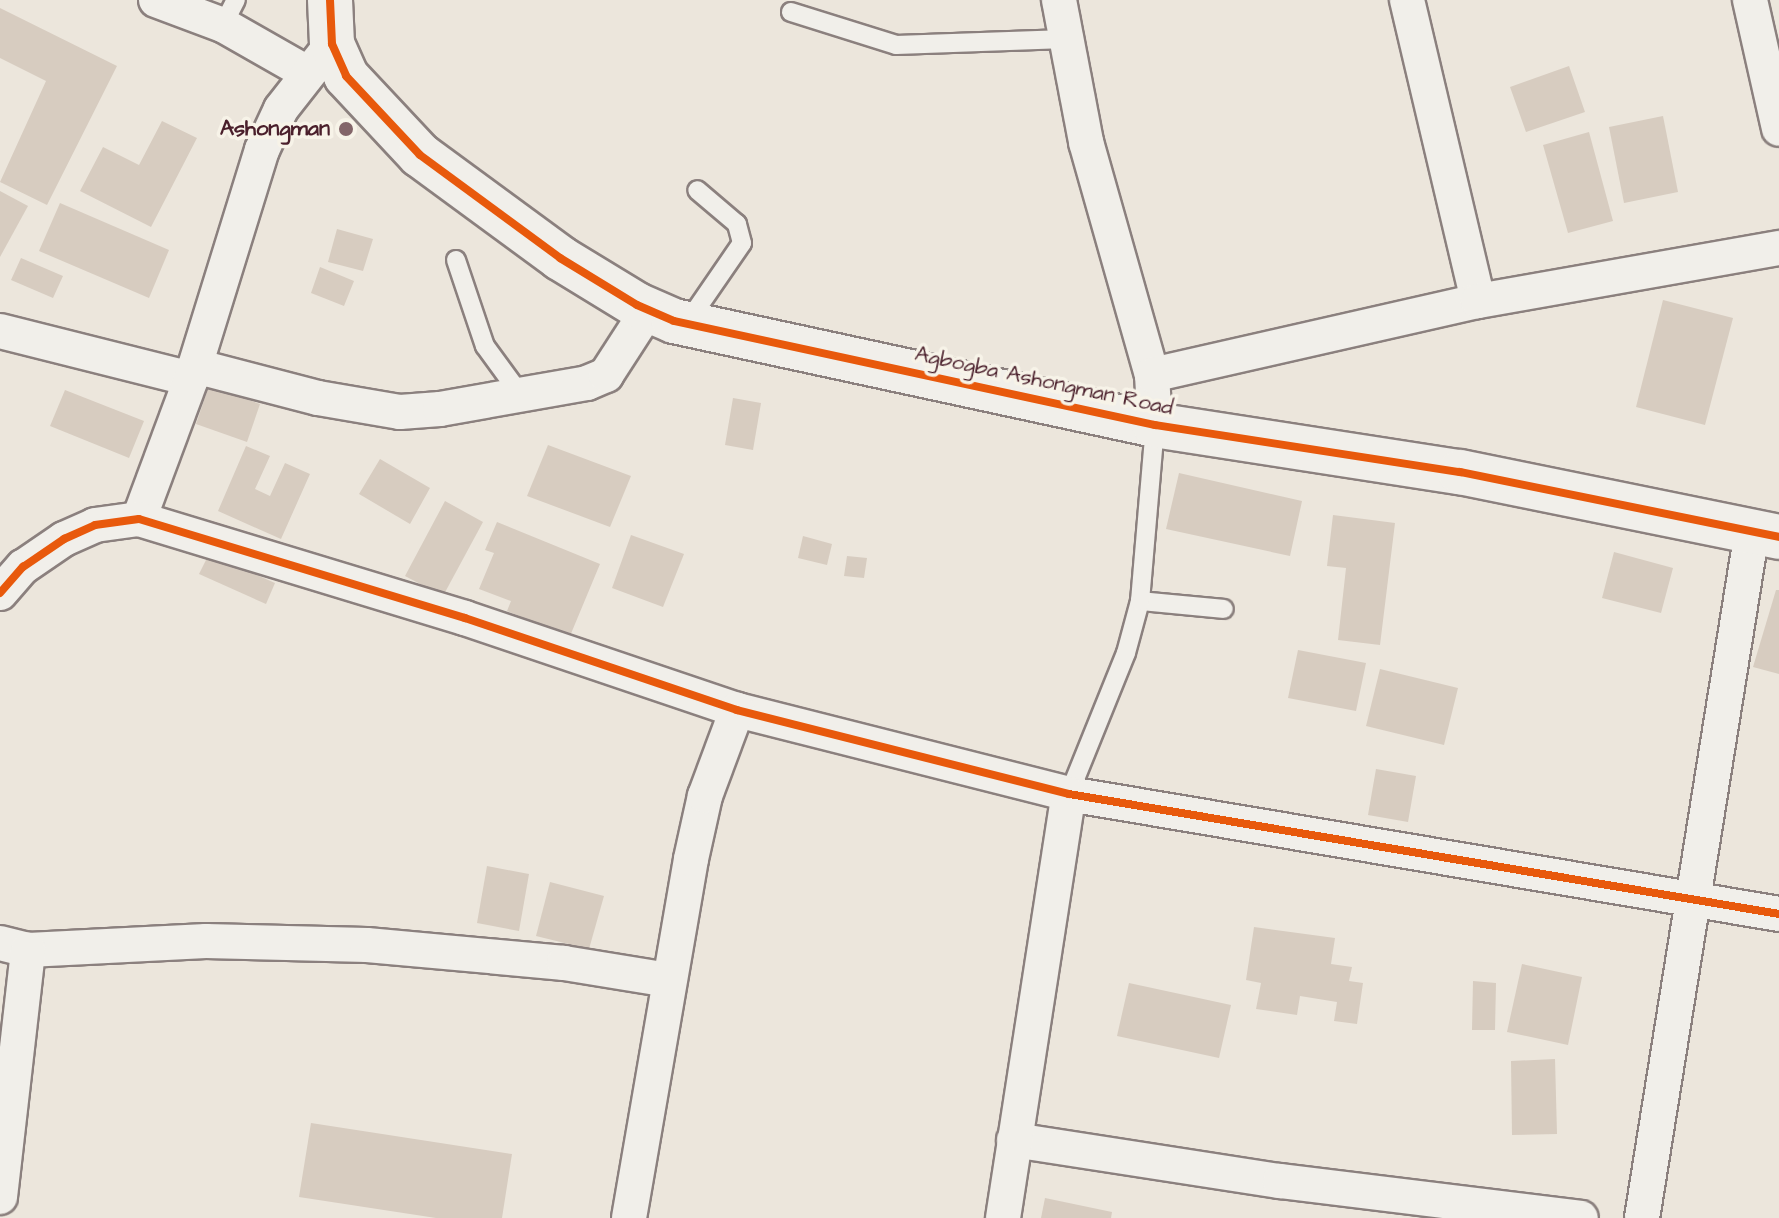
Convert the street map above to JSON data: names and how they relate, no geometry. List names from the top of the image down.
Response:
{
  "streets": {
    "street": ["Agbogba Ashongman Road"]
  },
  "places": ["Ashongman"]
}
